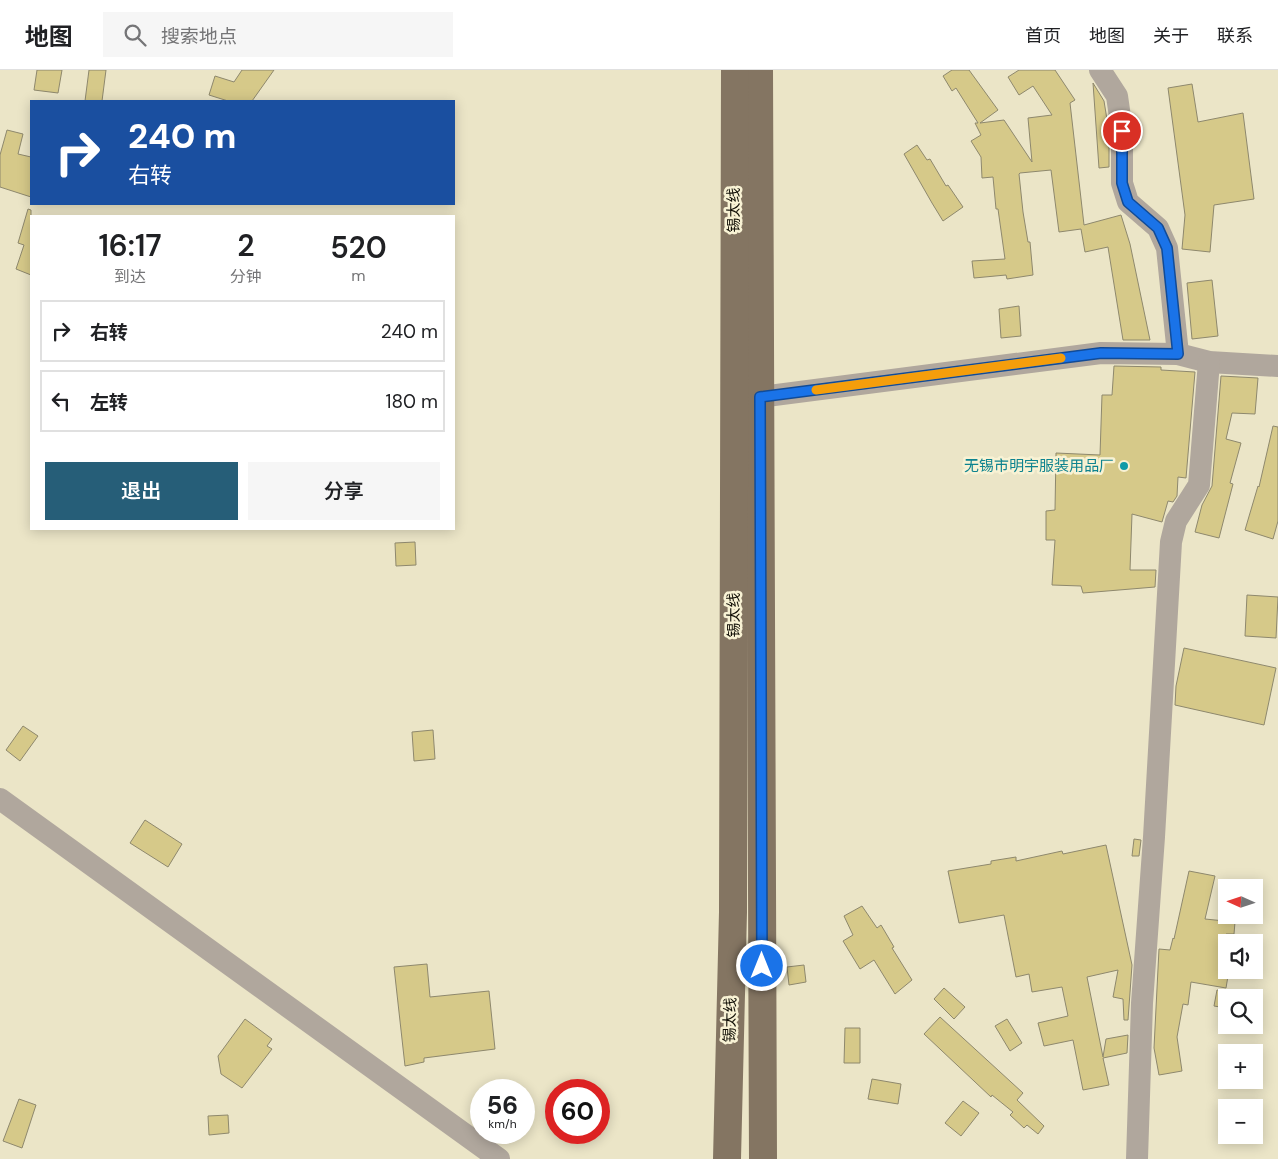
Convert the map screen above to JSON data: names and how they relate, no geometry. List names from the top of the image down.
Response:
{
  "streets": {
    "main road": ["锡太线"]
  },
  "places": ["无锡市明宇服装用品厂"],
  "north": "left",
  "page": {
    "header": "地图",
    "search": "搜索地点",
    "nav": [
      "首页",
      "地图",
      "关于",
      "联系"
    ],
    "turn": ["240 m", "右转"],
    "eta": [
      "16:17",
      "到达",
      "2",
      "分钟",
      "520",
      "m"
    ],
    "list": [
      {
        "name": "右转",
        "value": "240 m"
      },
      {
        "name": "左转",
        "value": "180 m"
      }
    ],
    "buttons": ["退出", "分享"],
    "map_buttons": ["+", "−"],
    "speed": "56 km/h",
    "limit": "60"
  }
}
